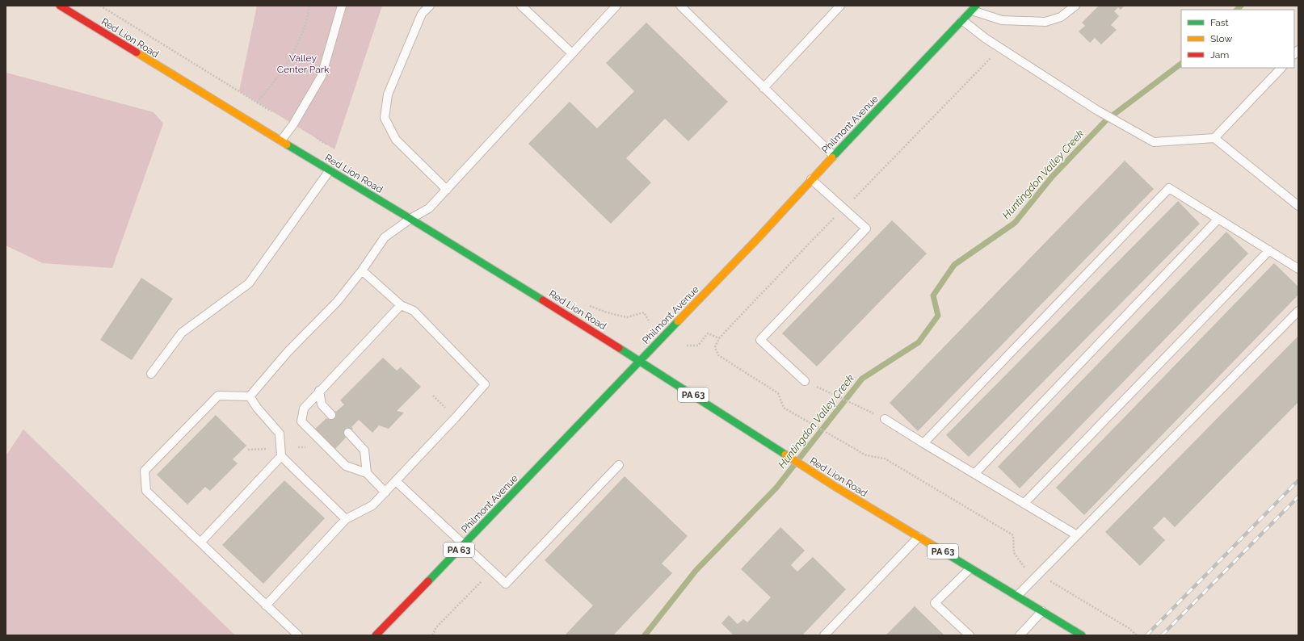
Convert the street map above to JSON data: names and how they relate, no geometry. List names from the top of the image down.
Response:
{
  "streets": {
    "main road": ["Red Lion Road", "Philmont Avenue", "PA 63"]
  },
  "crossings": [
    ["Red Lion Road", "Philmont Avenue"]
  ],
  "water": ["Huntingdon Valley Creek"],
  "parks": ["Valley Center Park"],
  "legend": ["Fast", "Slow", "Jam"]
}
